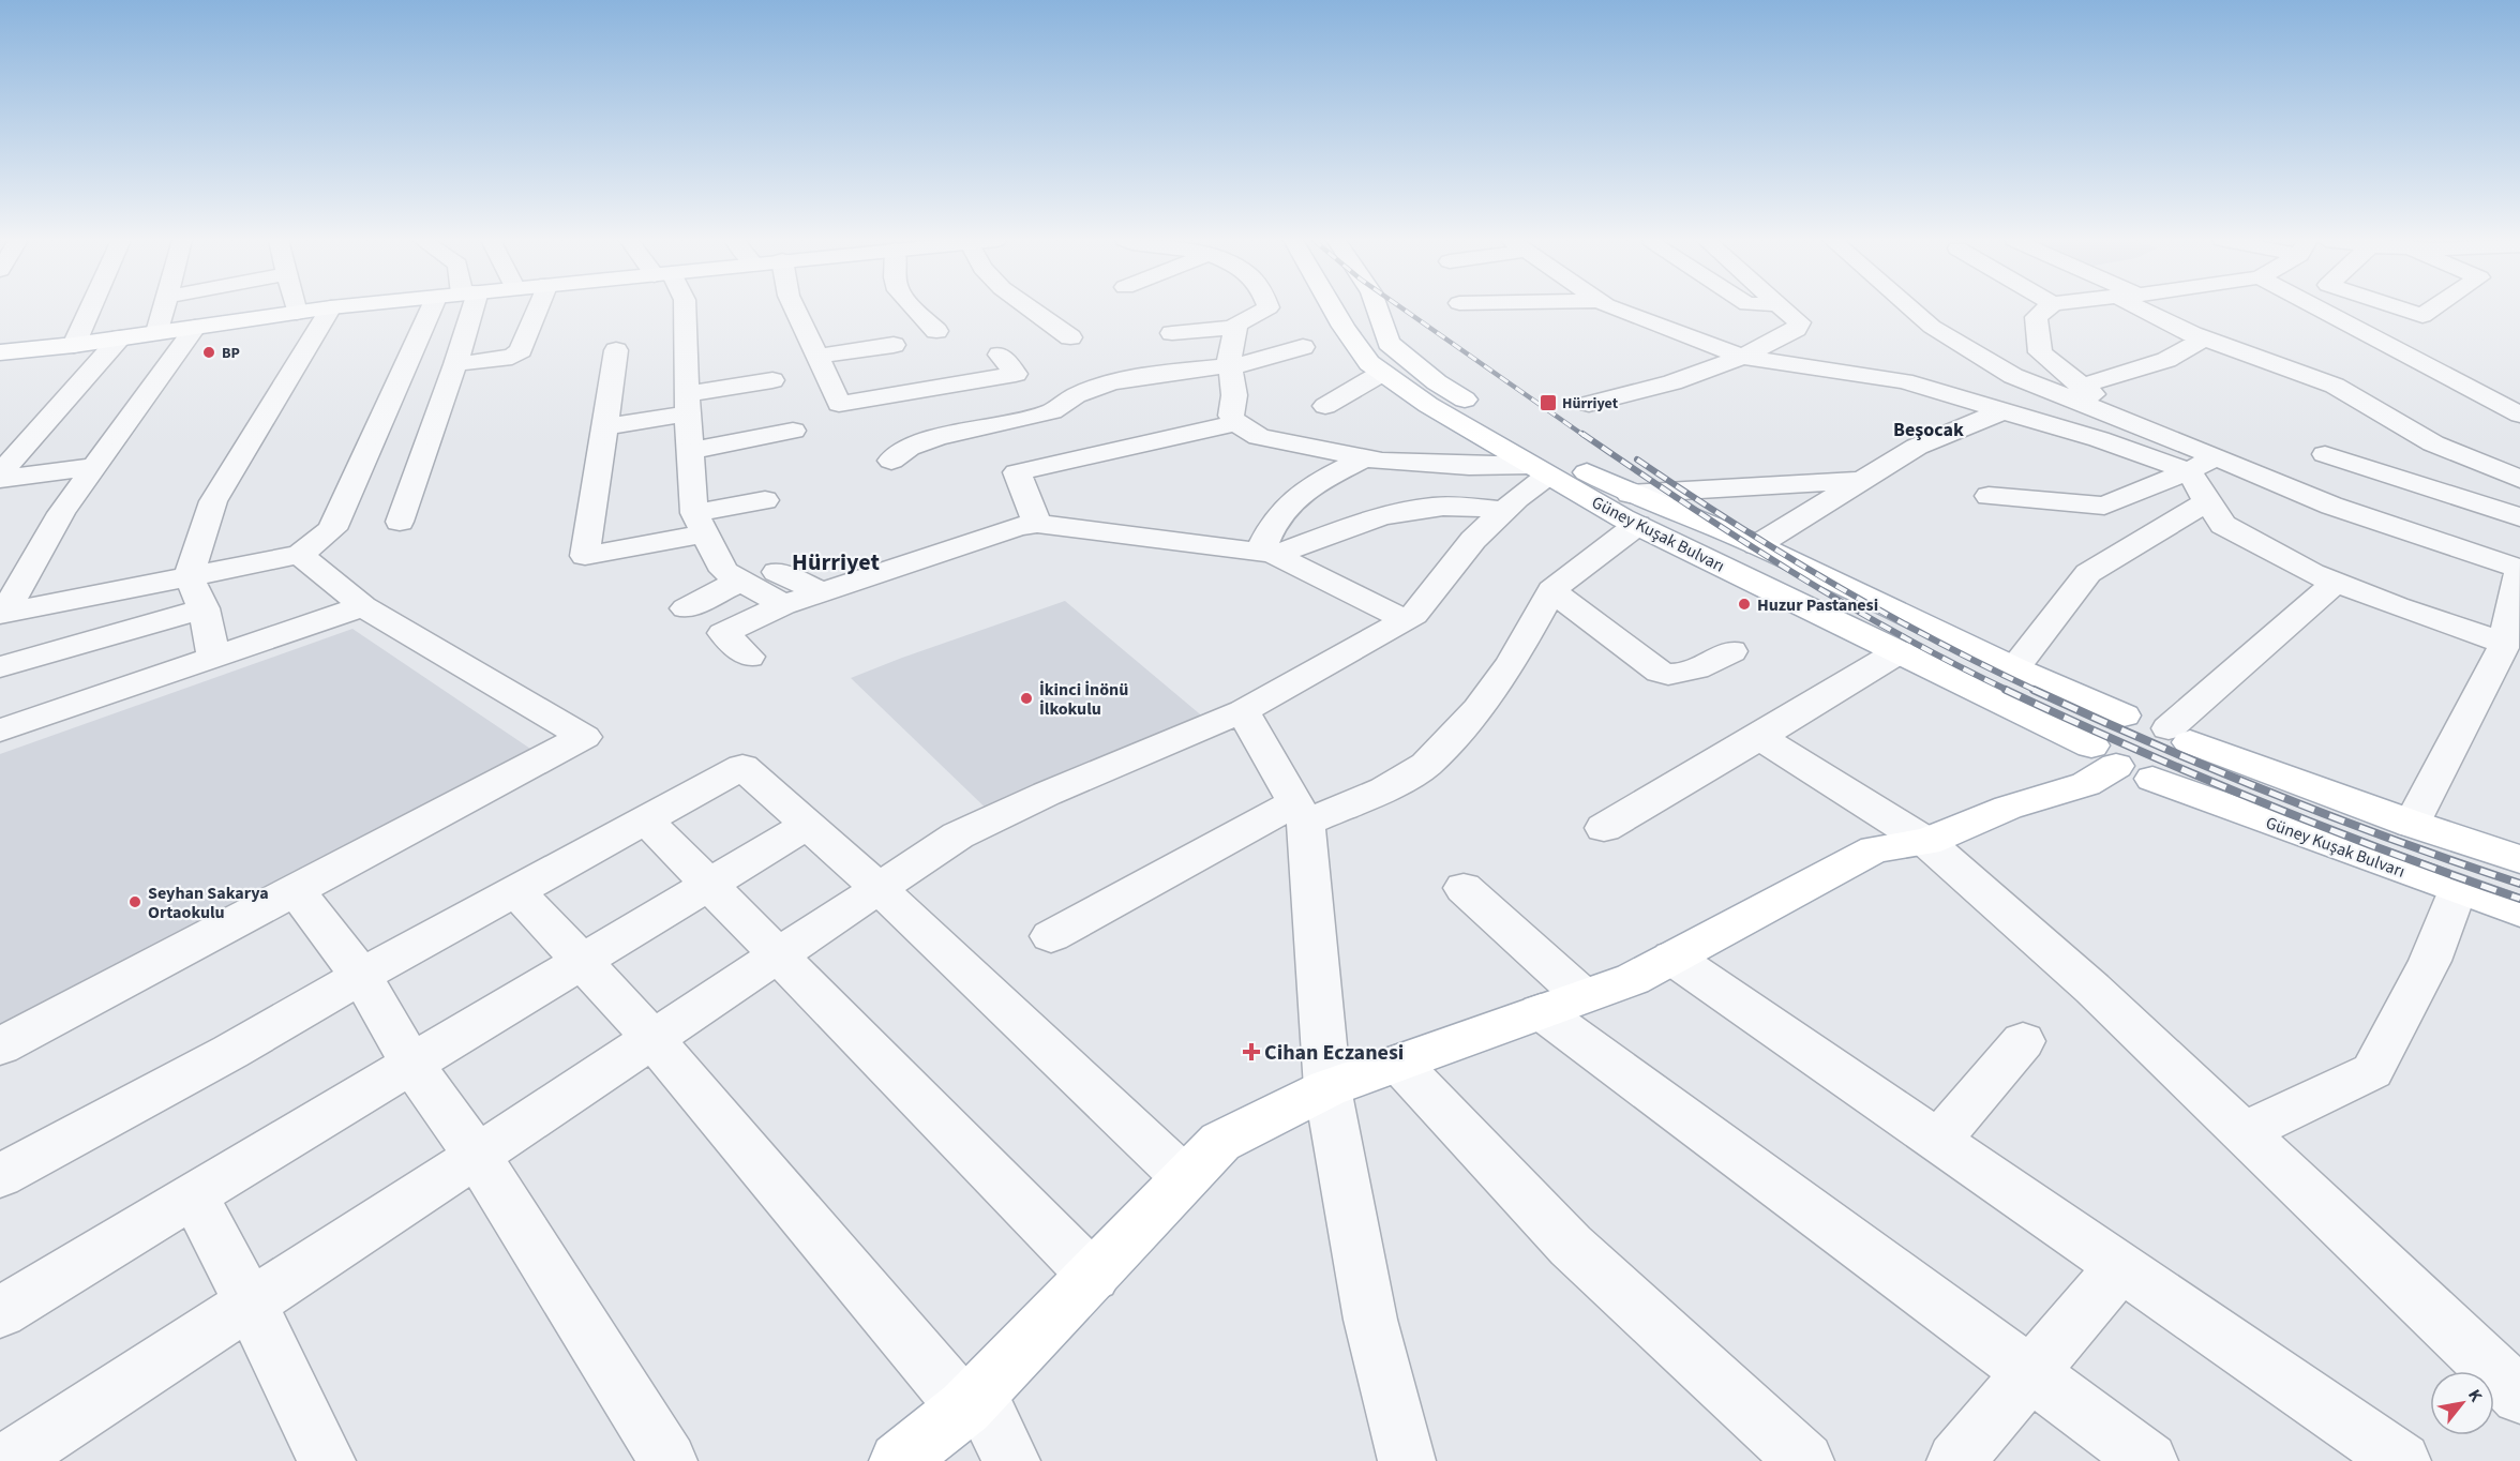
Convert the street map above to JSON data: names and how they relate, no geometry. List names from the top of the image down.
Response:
{
  "streets": {
    "main road": ["Güney Kuşak Bulvarı"]
  },
  "districts": ["Beşocak", "Hürriyet"],
  "places": {
    "other": [
      "BP",
      "Huzur Pastanesi",
      "İkinci İnönü İlkokulu",
      "Seyhan Sakarya Ortaokulu"
    ],
    "transit": ["Hürriyet"],
    "health": ["Cihan Eczanesi"]
  },
  "north": "top right"
}
